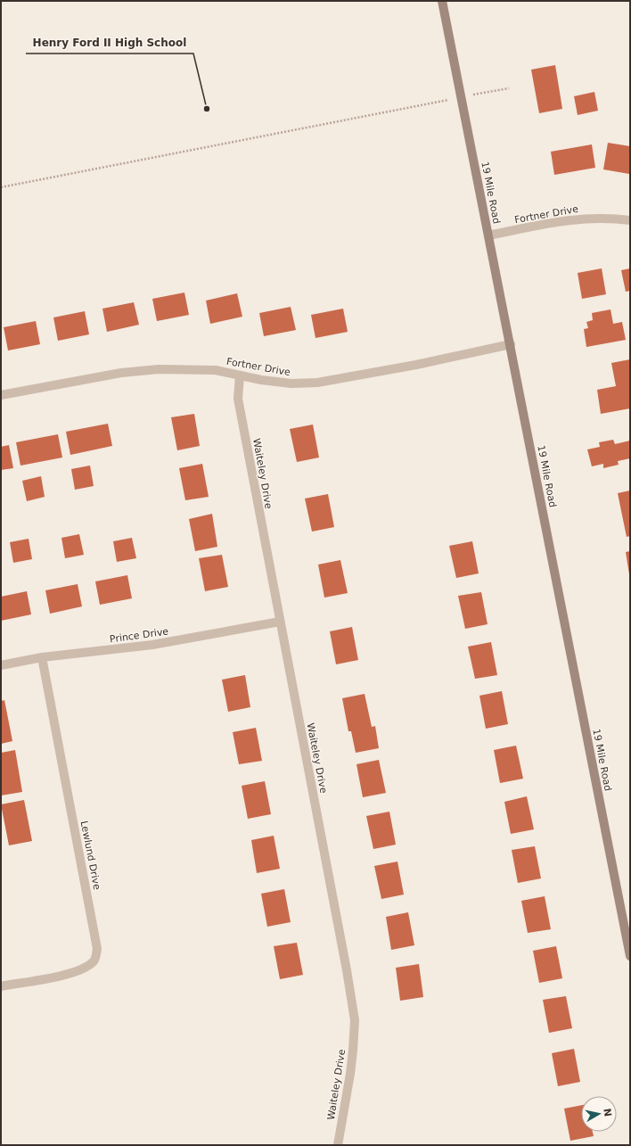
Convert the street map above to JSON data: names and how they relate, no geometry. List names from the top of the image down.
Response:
{
  "streets": {
    "street": [
      "19 Mile Road",
      "Fortner Drive",
      "Waiteley Drive",
      "Prince Drive",
      "Lewlund Drive"
    ]
  },
  "crossings": [
    ["19 Mile Road", "Fortner Drive"],
    ["Fortner Drive", "Waiteley Drive"],
    ["Waiteley Drive", "Prince Drive"],
    ["Prince Drive", "Lewlund Drive"]
  ],
  "places": ["Henry Ford II High School"],
  "north": "right"
}
